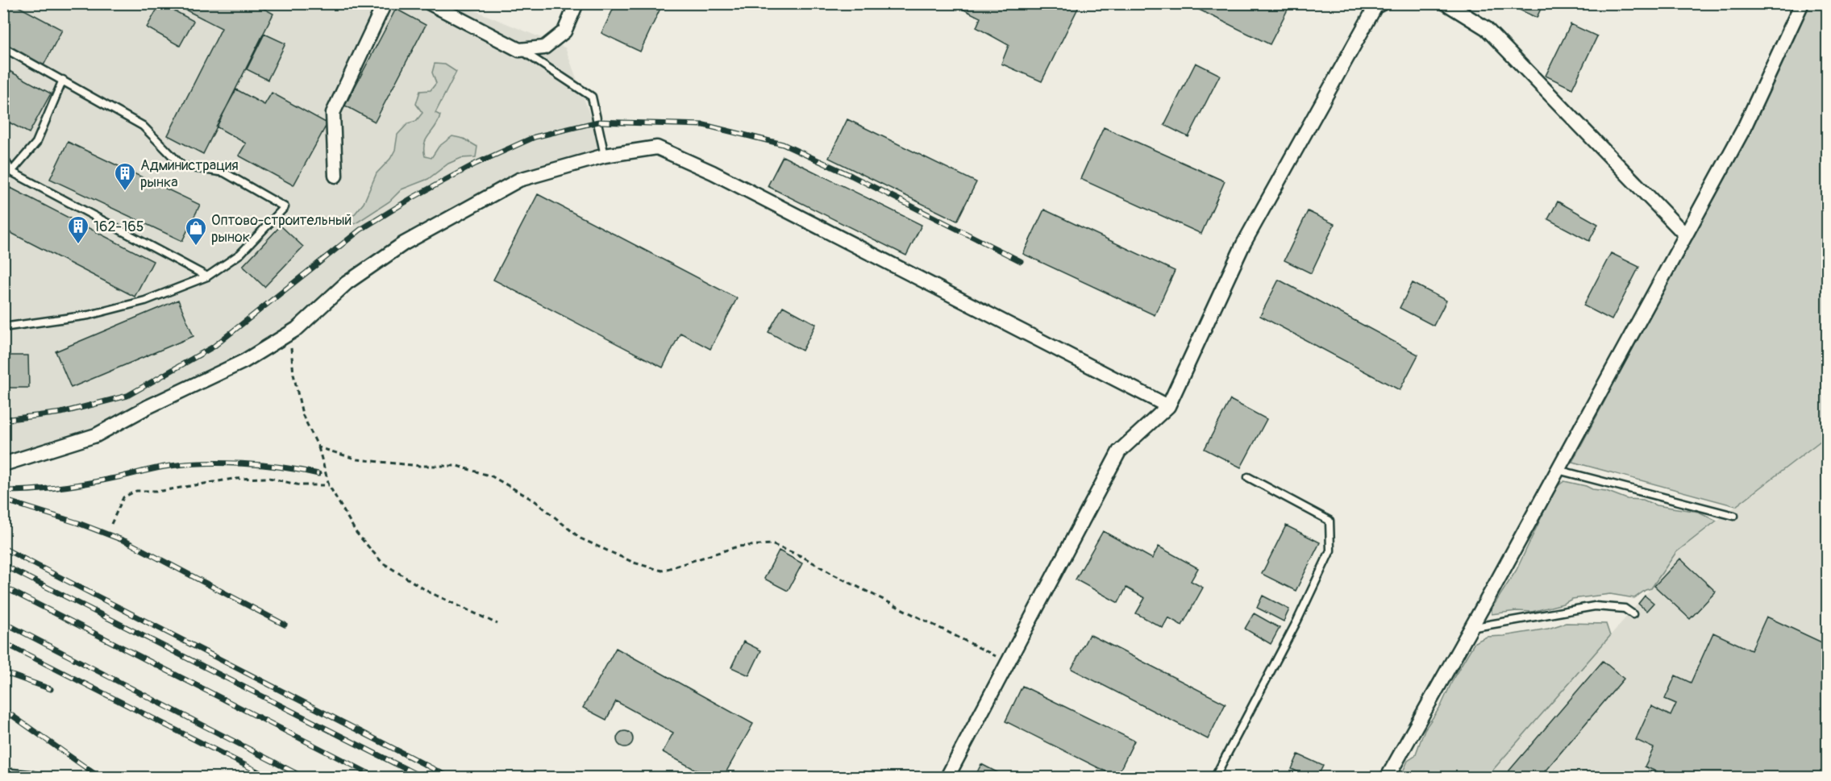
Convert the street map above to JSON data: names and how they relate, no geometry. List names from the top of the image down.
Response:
{
  "places": {
    "building": ["Администрация рынка", "162-165"],
    "shop": ["Оптово-строительный рынок"]
  }
}
